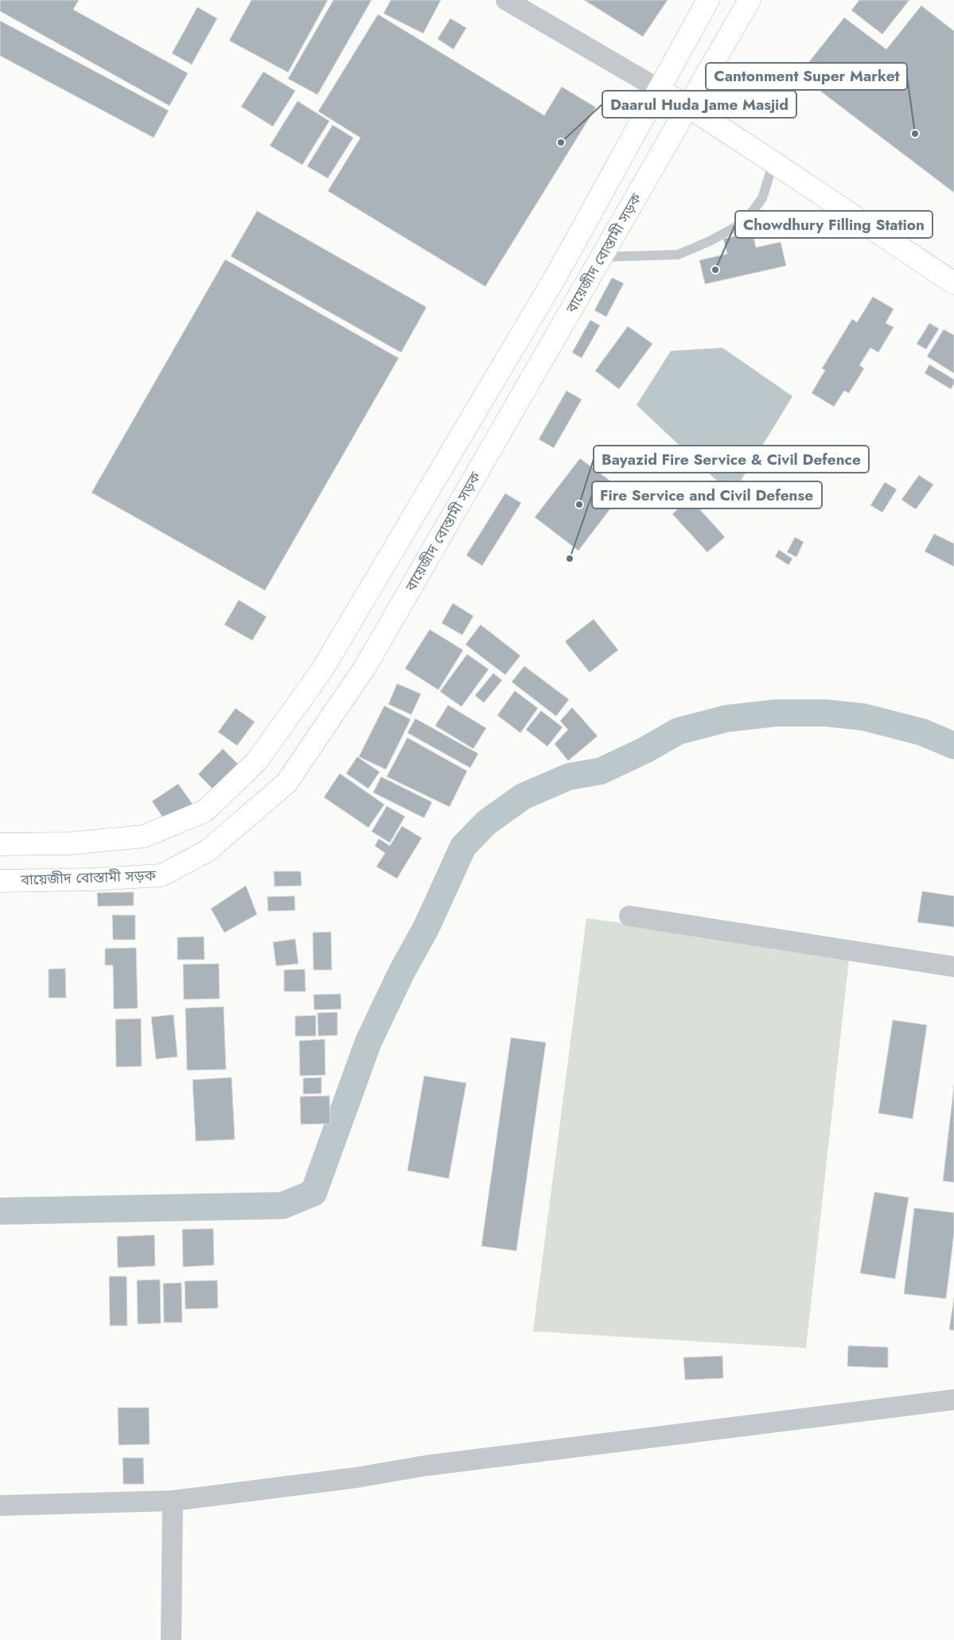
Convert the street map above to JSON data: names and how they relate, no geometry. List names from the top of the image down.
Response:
{
  "streets": {
    "main road": ["বায়েজীদ বোস্তামী সড়ক"]
  },
  "places": [
    "Cantonment Super Market",
    "Daarul Huda Jame Masjid",
    "Chowdhury Filling Station",
    "Bayazid Fire Service & Civil Defence",
    "Fire Service and Civil Defense"
  ]
}
